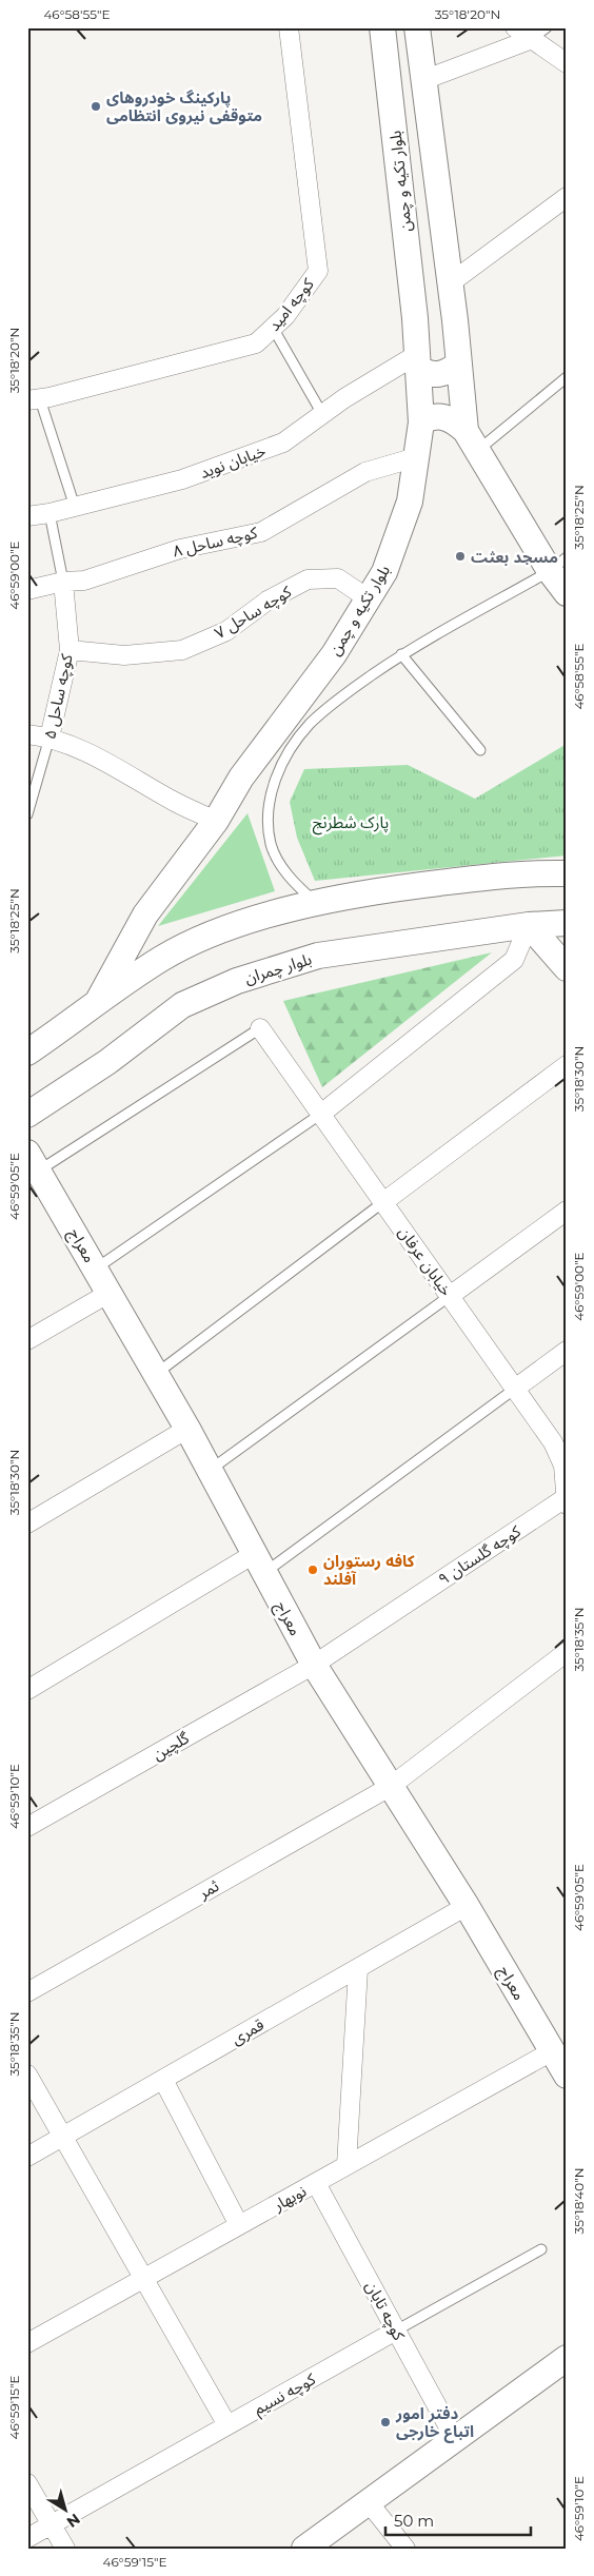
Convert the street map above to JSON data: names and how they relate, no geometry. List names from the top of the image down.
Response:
{
  "streets": {
    "main road": ["بلوار تکیه و چمن", "بلوار چمران", "معراج"],
    "street": [
      "کوچه امید",
      "خیابان نوید",
      "کوچه ساحل ۸",
      "کوچه ساحل ۷",
      "کوچه ساحل ۵",
      "خیابان عرفان",
      "کوچه گلستان ۹",
      "گلچین",
      "ثمر",
      "قمری",
      "نوبهار",
      "کوچه تابان",
      "کوچه نسیم"
    ]
  },
  "crossings": [
    ["بلوار تکیه و چمن", "خیابان نوید"],
    ["بلوار تکیه و چمن", "کوچه ساحل ۸"],
    ["بلوار تکیه و چمن", "کوچه ساحل ۷"],
    ["خیابان نوید", "کوچه ساحل ۵"],
    ["کوچه ساحل ۸", "کوچه ساحل ۵"],
    ["کوچه ساحل ۷", "کوچه ساحل ۵"],
    ["معراج", "کوچه گلستان ۹"],
    ["معراج", "گلچین"],
    ["معراج", "ثمر"],
    ["معراج", "قمری"],
    ["معراج", "نوبهار"],
    ["خیابان عرفان", "کوچه گلستان ۹"],
    ["کوچه گلستان ۹", "گلچین"],
    ["نوبهار", "کوچه تابان"],
    ["کوچه تابان", "کوچه نسیم"]
  ],
  "parks": ["پارک شطرنج"],
  "places": [
    "پارکینگ خودروهای متوقفی نیروی انتظامی",
    "مسجد بعثت",
    "کافه رستوران آفلند",
    "دفتر امور اتباع خارجی"
  ],
  "scale_bar": "50 m",
  "north": "bottom right",
  "coordinates": [
    "46°58'55\"E",
    "35°18'20\"N",
    "35°18'25\"N",
    "46°59'00\"E",
    "35°18'30\"N",
    "46°59'05\"E",
    "35°18'35\"N",
    "46°59'10\"E",
    "35°18'40\"N",
    "46°59'15\"E"
  ]
}
